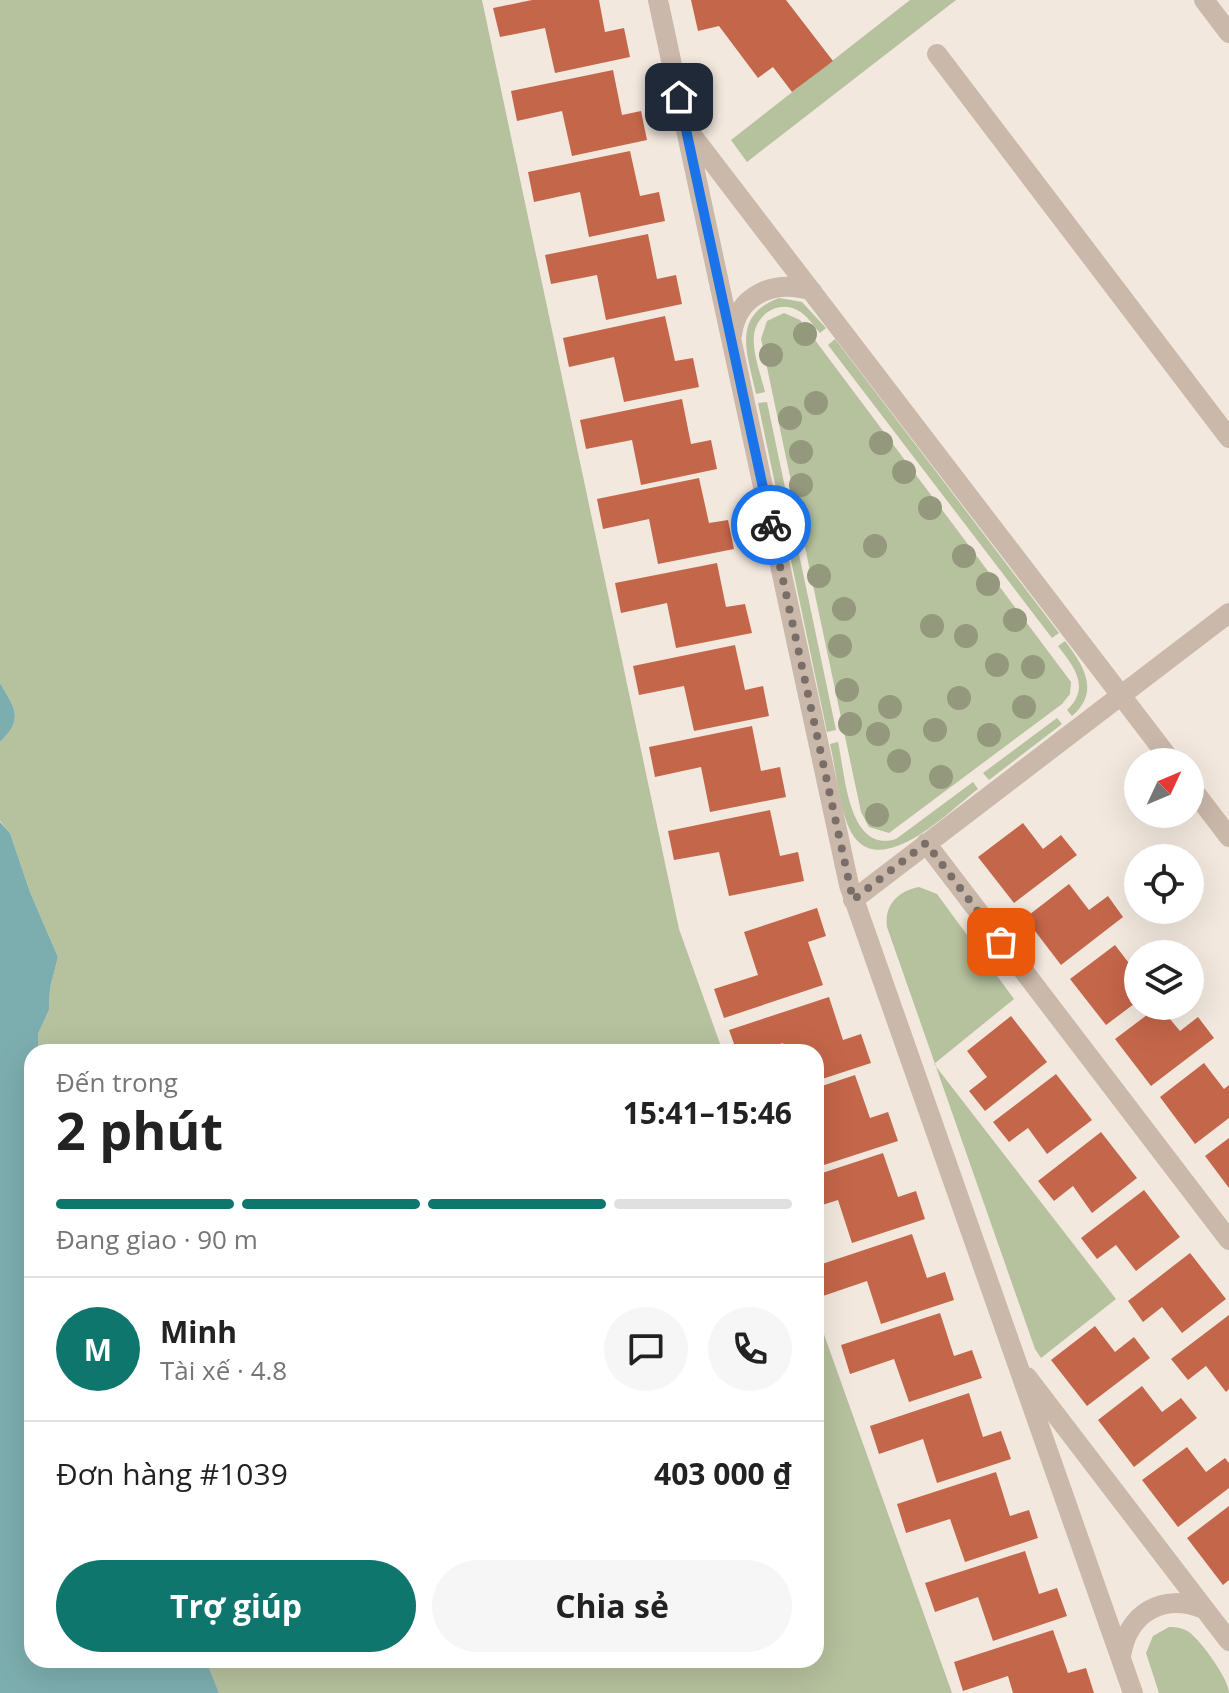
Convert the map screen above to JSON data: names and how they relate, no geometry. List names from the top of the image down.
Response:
{
  "north": "top right",
  "page": {
    "heading": ["2 phút", "Đến trong", "15:41–15:46"],
    "panel": [
      "Minh",
      "Tài xế · 4.8",
      "Đơn hàng #1039",
      "403 000 ₫"
    ],
    "bar": "Đang giao · 90 m",
    "round": "M",
    "buttons": ["Trợ giúp", "Chia sẻ"]
  }
}
